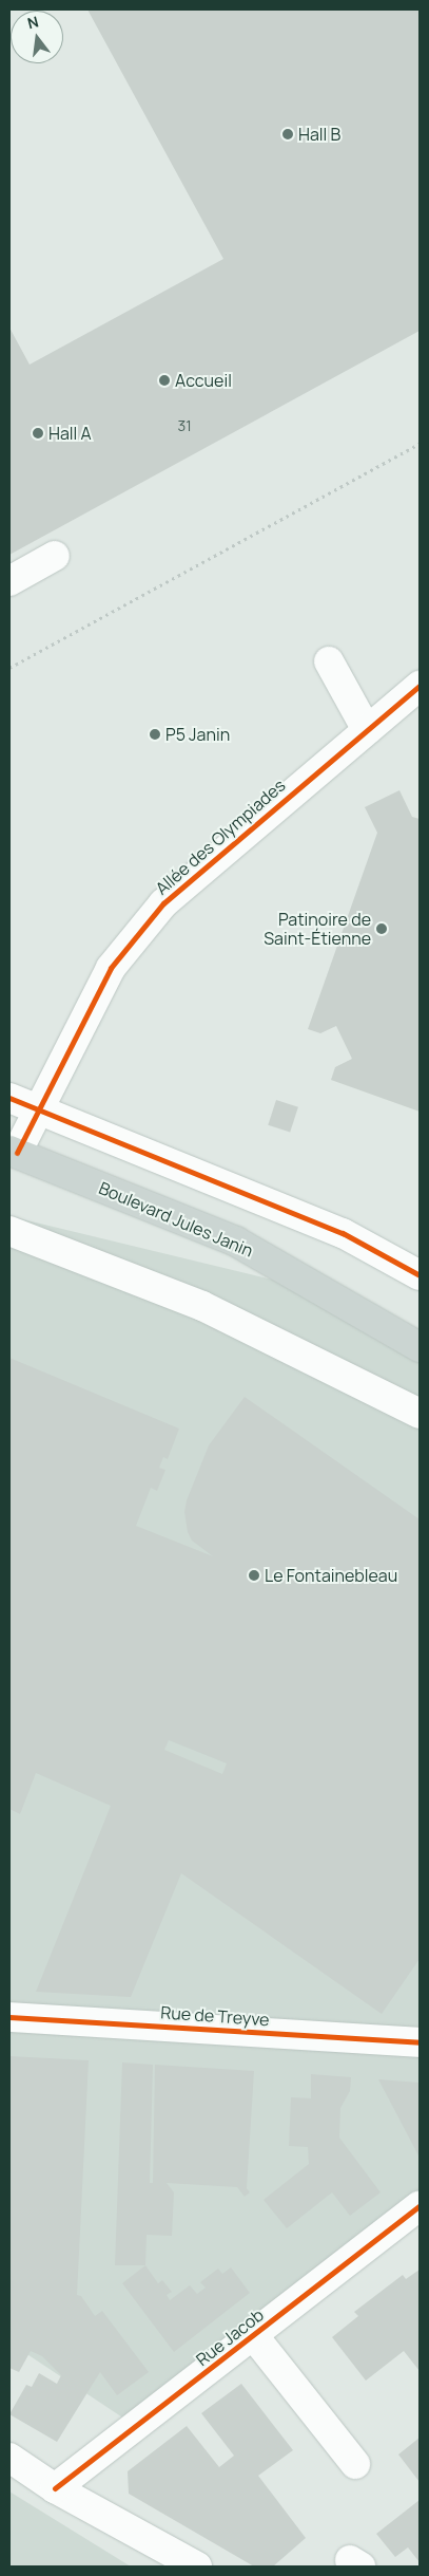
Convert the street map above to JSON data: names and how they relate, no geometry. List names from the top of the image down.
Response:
{
  "streets": {
    "main road": ["Boulevard Jules Janin"],
    "street": ["Allée des Olympiades", "Rue de Treyve", "Rue Jacob"]
  },
  "crossings": [
    ["Allée des Olympiades", "Boulevard Jules Janin"]
  ],
  "places": [
    "Hall B",
    "Accueil",
    "Hall A",
    "P5 Janin",
    "Patinoire de Saint-Étienne",
    "Le Fontainebleau"
  ],
  "house_numbers": ["31"],
  "north": "top"
}
